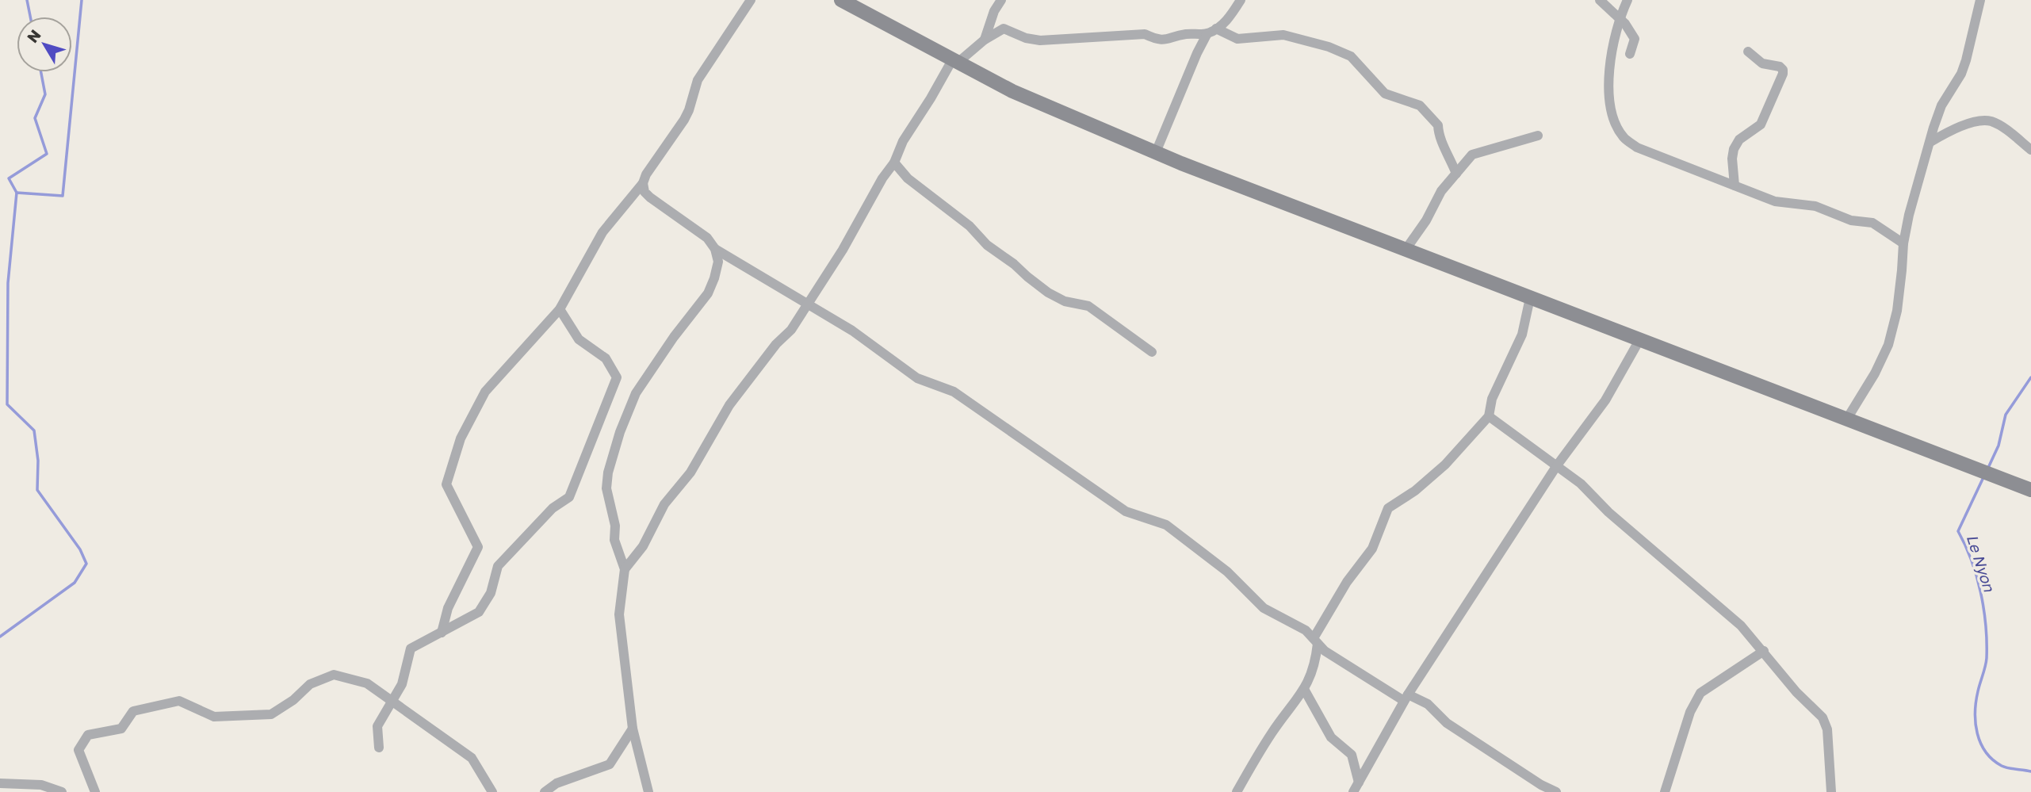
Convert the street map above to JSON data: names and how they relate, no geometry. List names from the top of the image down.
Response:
{
  "water": ["Le Nyon"],
  "north": "top left"
}
